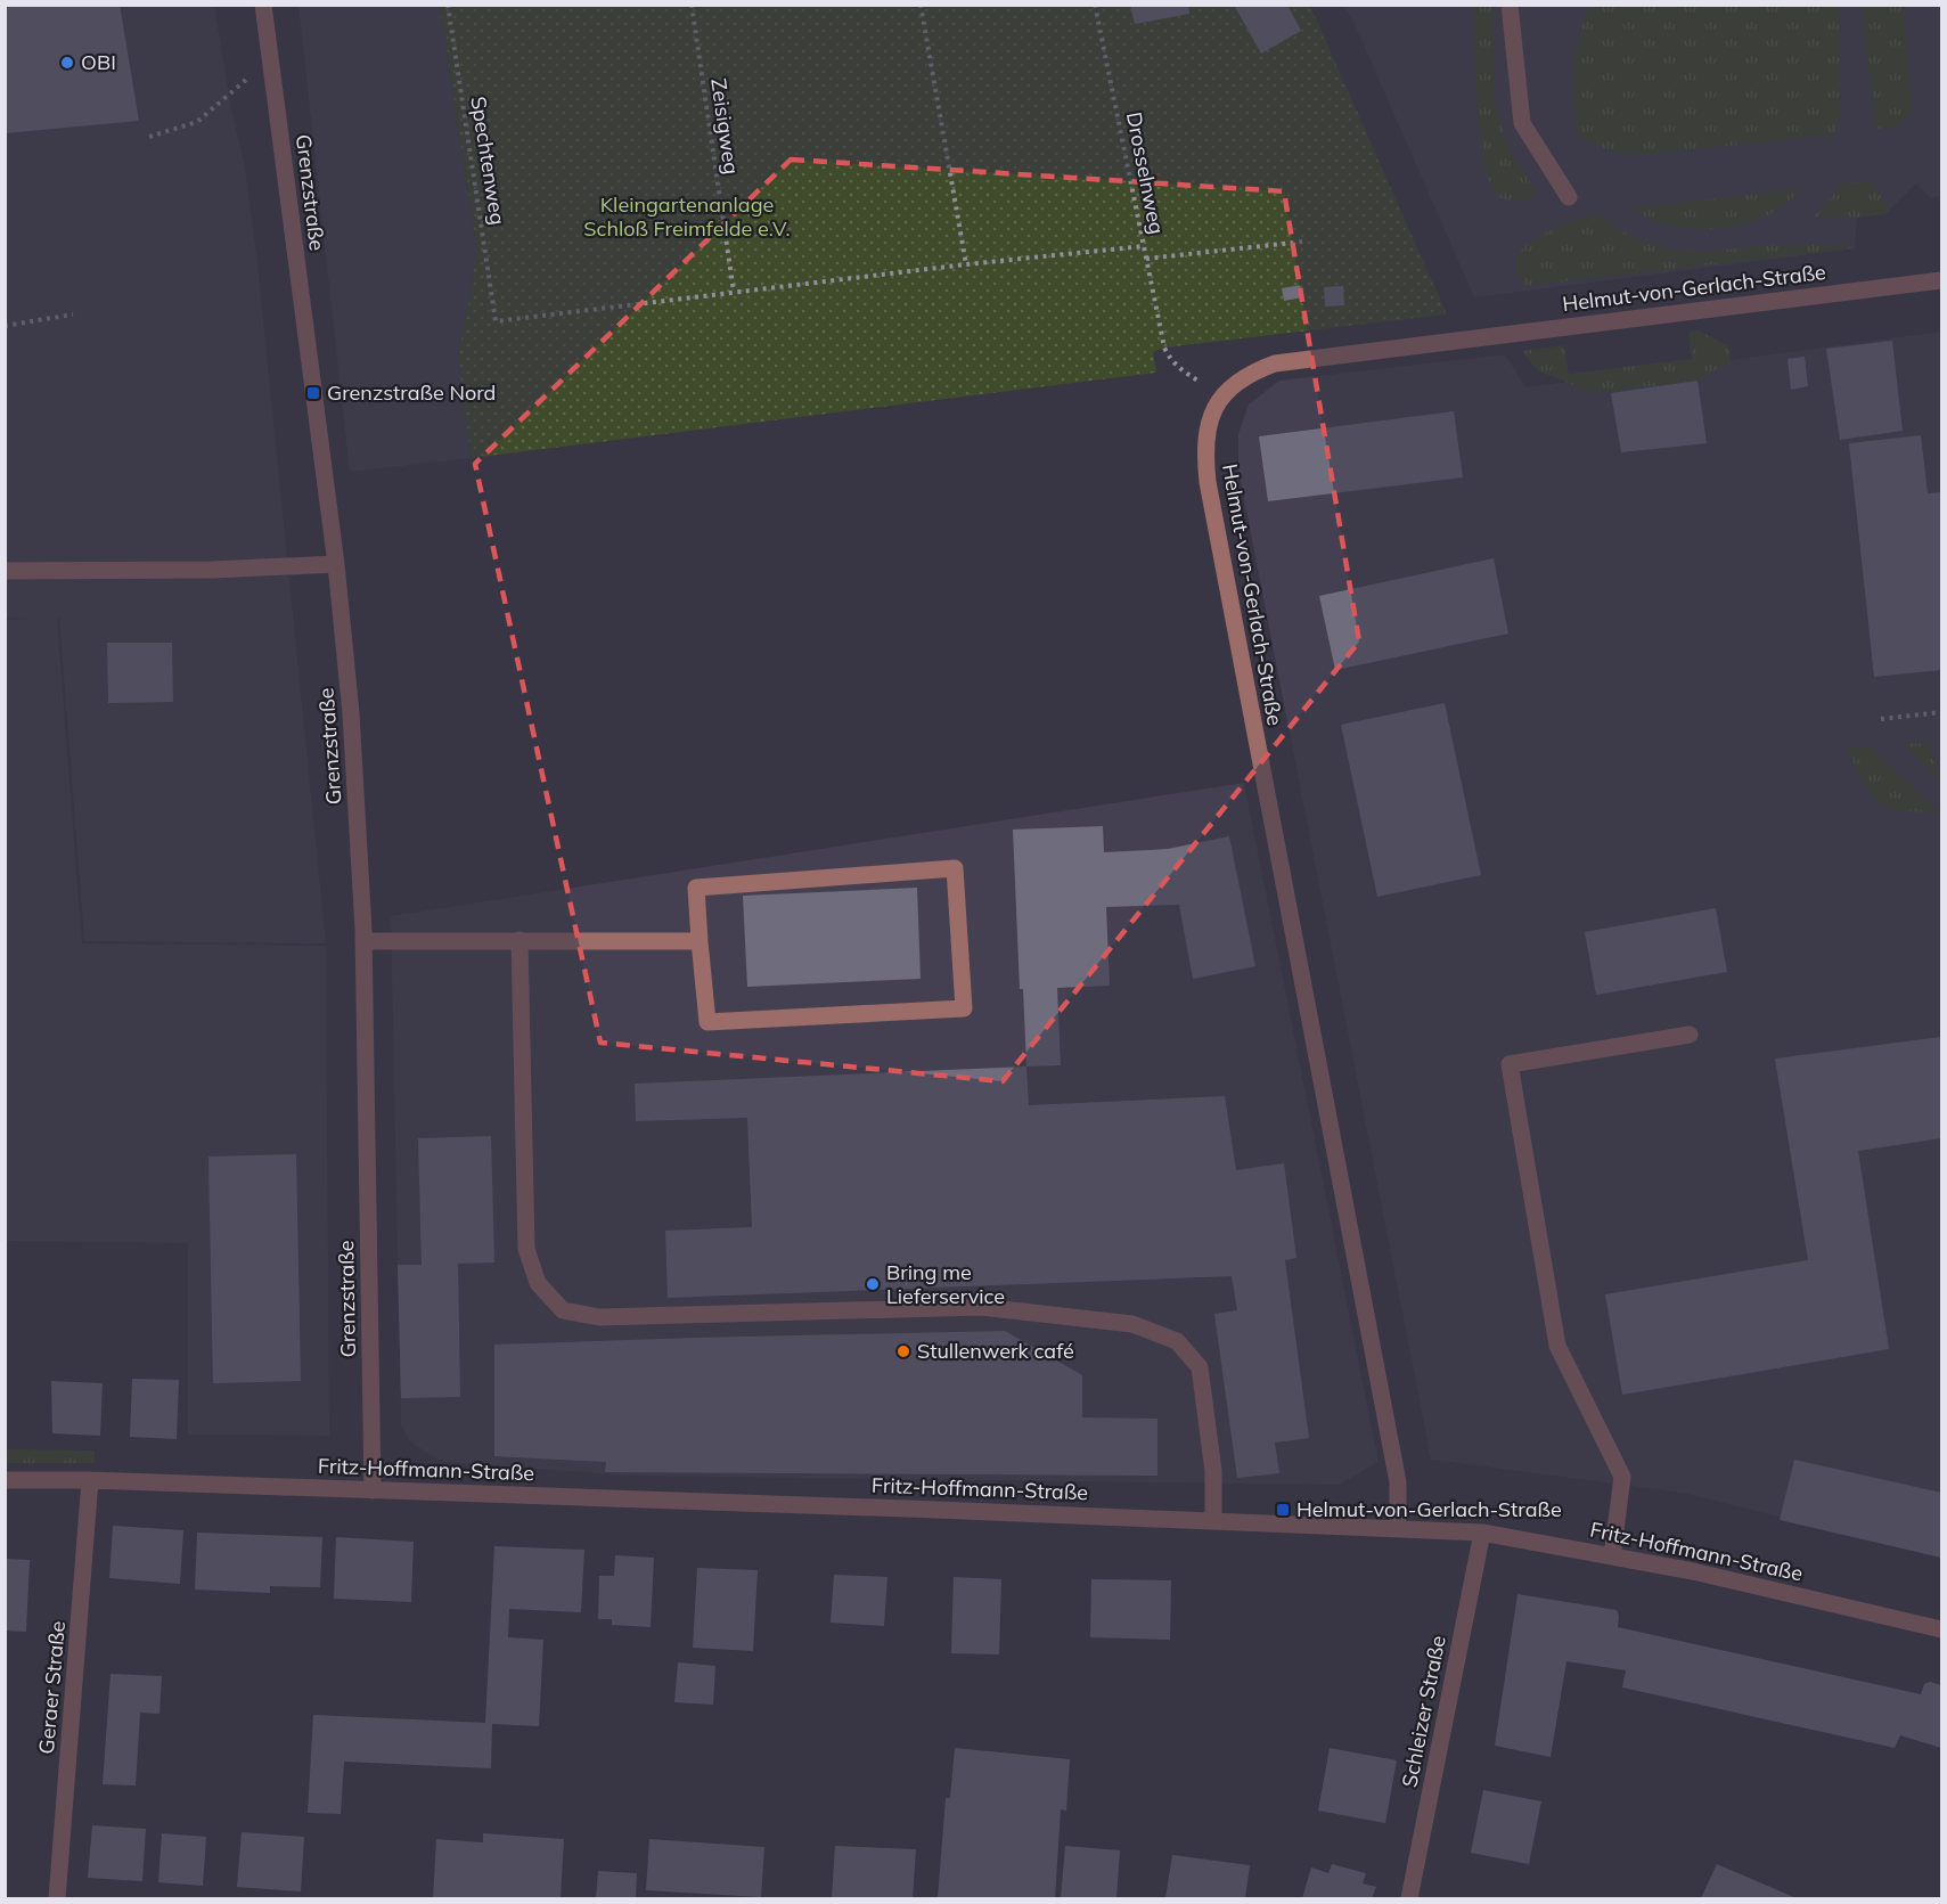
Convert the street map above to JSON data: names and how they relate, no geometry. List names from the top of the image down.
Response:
{
  "streets": {
    "street": [
      "Grenzstraße",
      "Helmut-von-Gerlach-Straße",
      "Fritz-Hoffmann-Straße",
      "Geraer Straße",
      "Schleizer Straße"
    ],
    "path": ["Zeisigweg", "Spechtenweg", "Drosselnweg"]
  },
  "crossings": [
    ["Zeisigweg", "Spechtenweg"],
    ["Drosselnweg", "Helmut-von-Gerlach-Straße"],
    ["Grenzstraße", "Fritz-Hoffmann-Straße"],
    ["Helmut-von-Gerlach-Straße", "Fritz-Hoffmann-Straße"],
    ["Fritz-Hoffmann-Straße", "Geraer Straße"],
    ["Fritz-Hoffmann-Straße", "Schleizer Straße"]
  ],
  "parks": ["Kleingartenanlage Schloß Freimfelde e.V."],
  "places": {
    "other": ["OBI", "Bring me Lieferservice", "Stullenwerk café"],
    "transit": ["Grenzstraße Nord", "Helmut-von-Gerlach-Straße"]
  }
}
